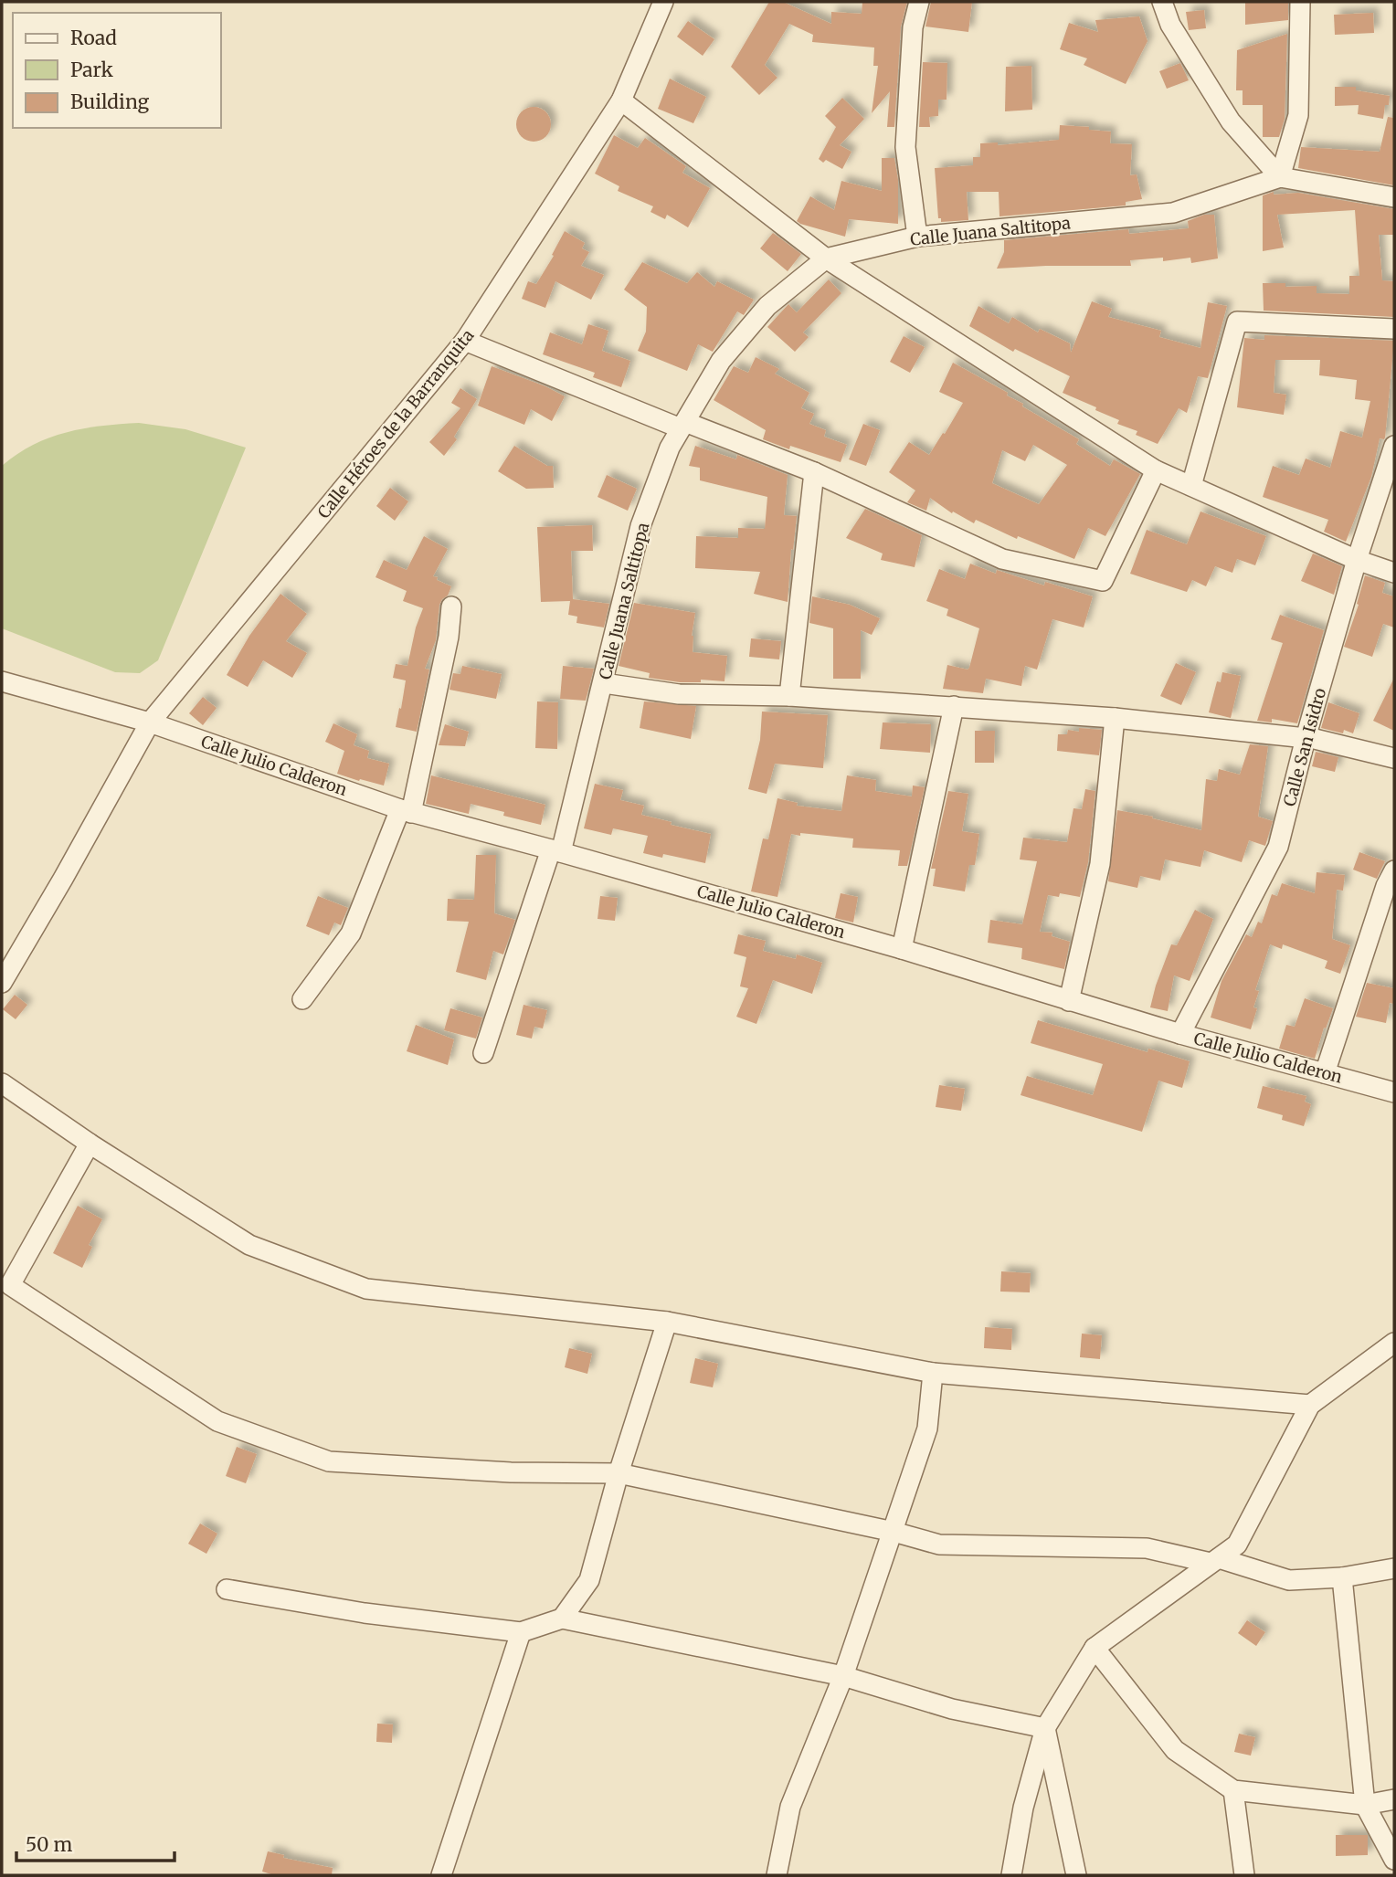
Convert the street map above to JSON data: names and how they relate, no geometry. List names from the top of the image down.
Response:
{
  "streets": {
    "street": [
      "Calle Juana Saltitopa",
      "Calle Héroes de la Barranquita",
      "Calle San Isidro",
      "Calle Julio Calderon"
    ]
  },
  "crossings": [
    ["Calle Juana Saltitopa", "Calle Julio Calderon"],
    ["Calle Héroes de la Barranquita", "Calle Julio Calderon"],
    ["Calle San Isidro", "Calle Julio Calderon"]
  ],
  "legend": ["Road", "Park", "Building"],
  "scale_bar": "50 m"
}
